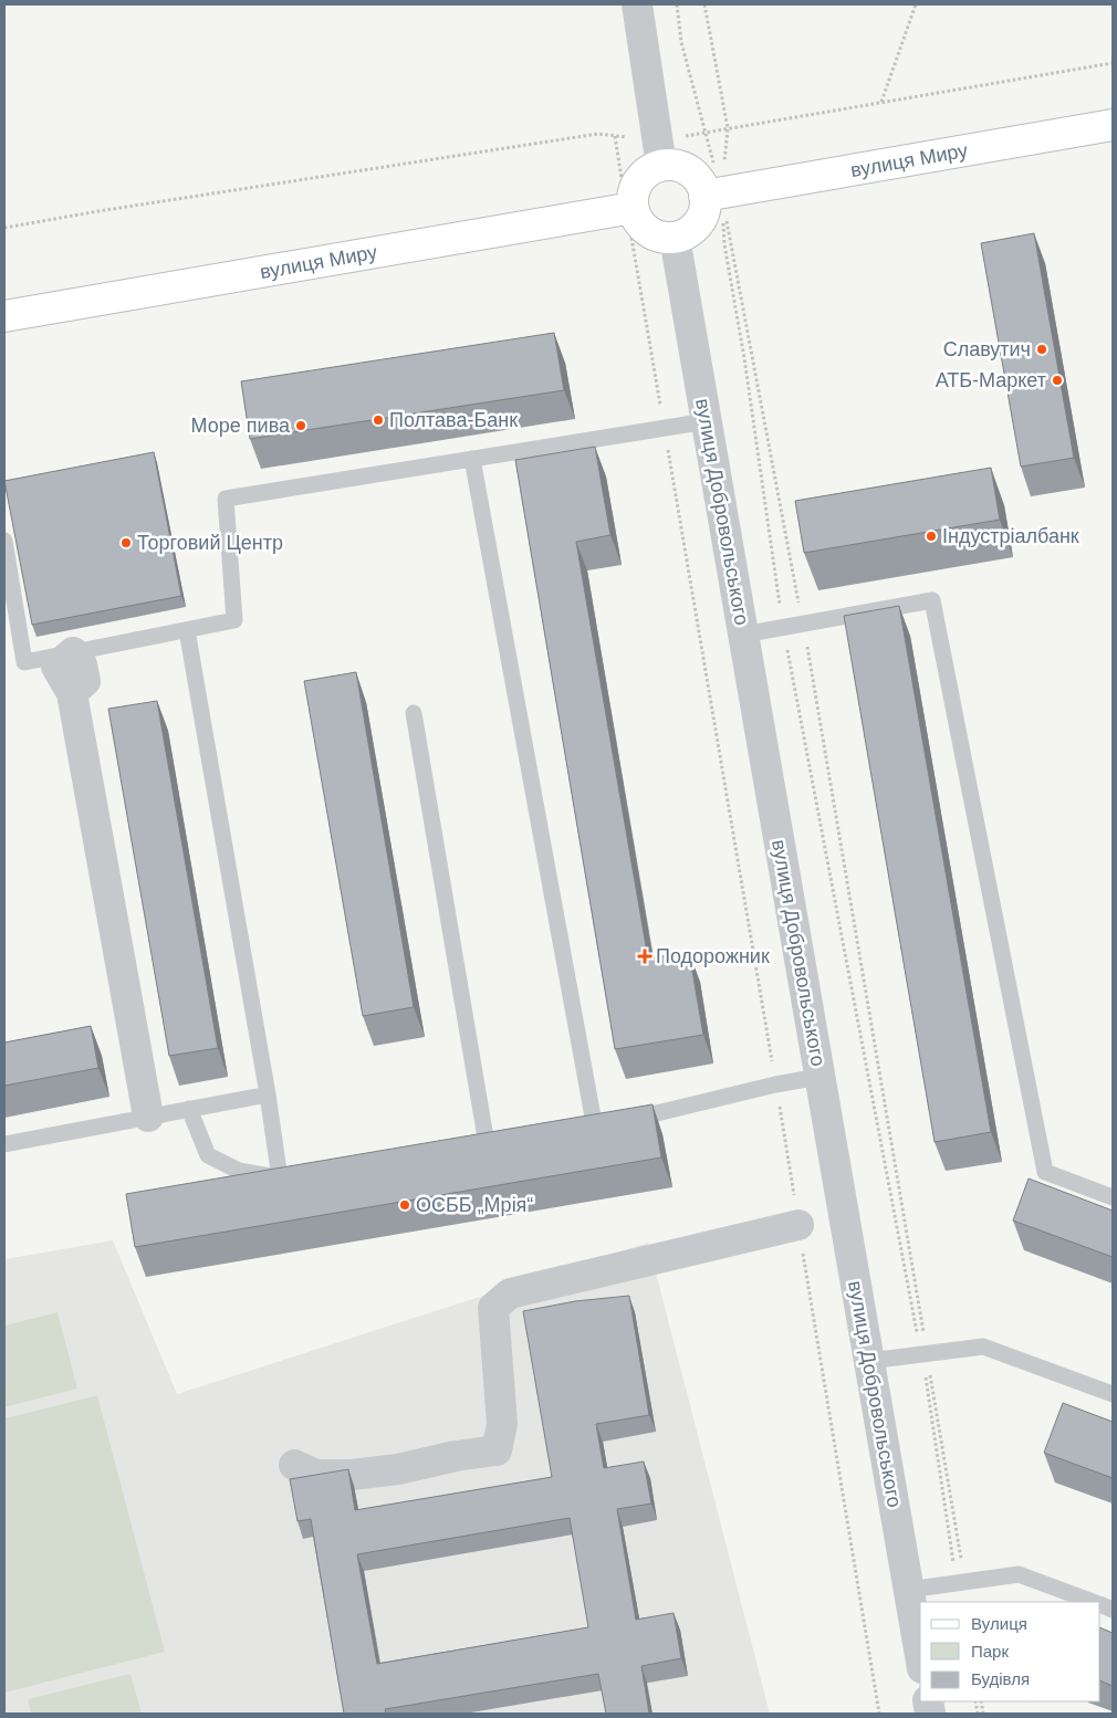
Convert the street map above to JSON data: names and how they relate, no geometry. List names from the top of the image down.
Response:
{
  "streets": {
    "main road": ["вулиця Миру"],
    "street": ["вулиця Добровольського"]
  },
  "crossings": [
    ["вулиця Миру", "вулиця Добровольського"]
  ],
  "places": {
    "other": [
      "Славутич",
      "АТБ-Маркет",
      "Полтава-Банк",
      "Море пива",
      "Індустріалбанк",
      "Торговий Центр",
      "ОСББ „Мрія“"
    ],
    "health": ["Подорожник"]
  },
  "legend": ["Вулиця", "Парк", "Будівля"]
}
